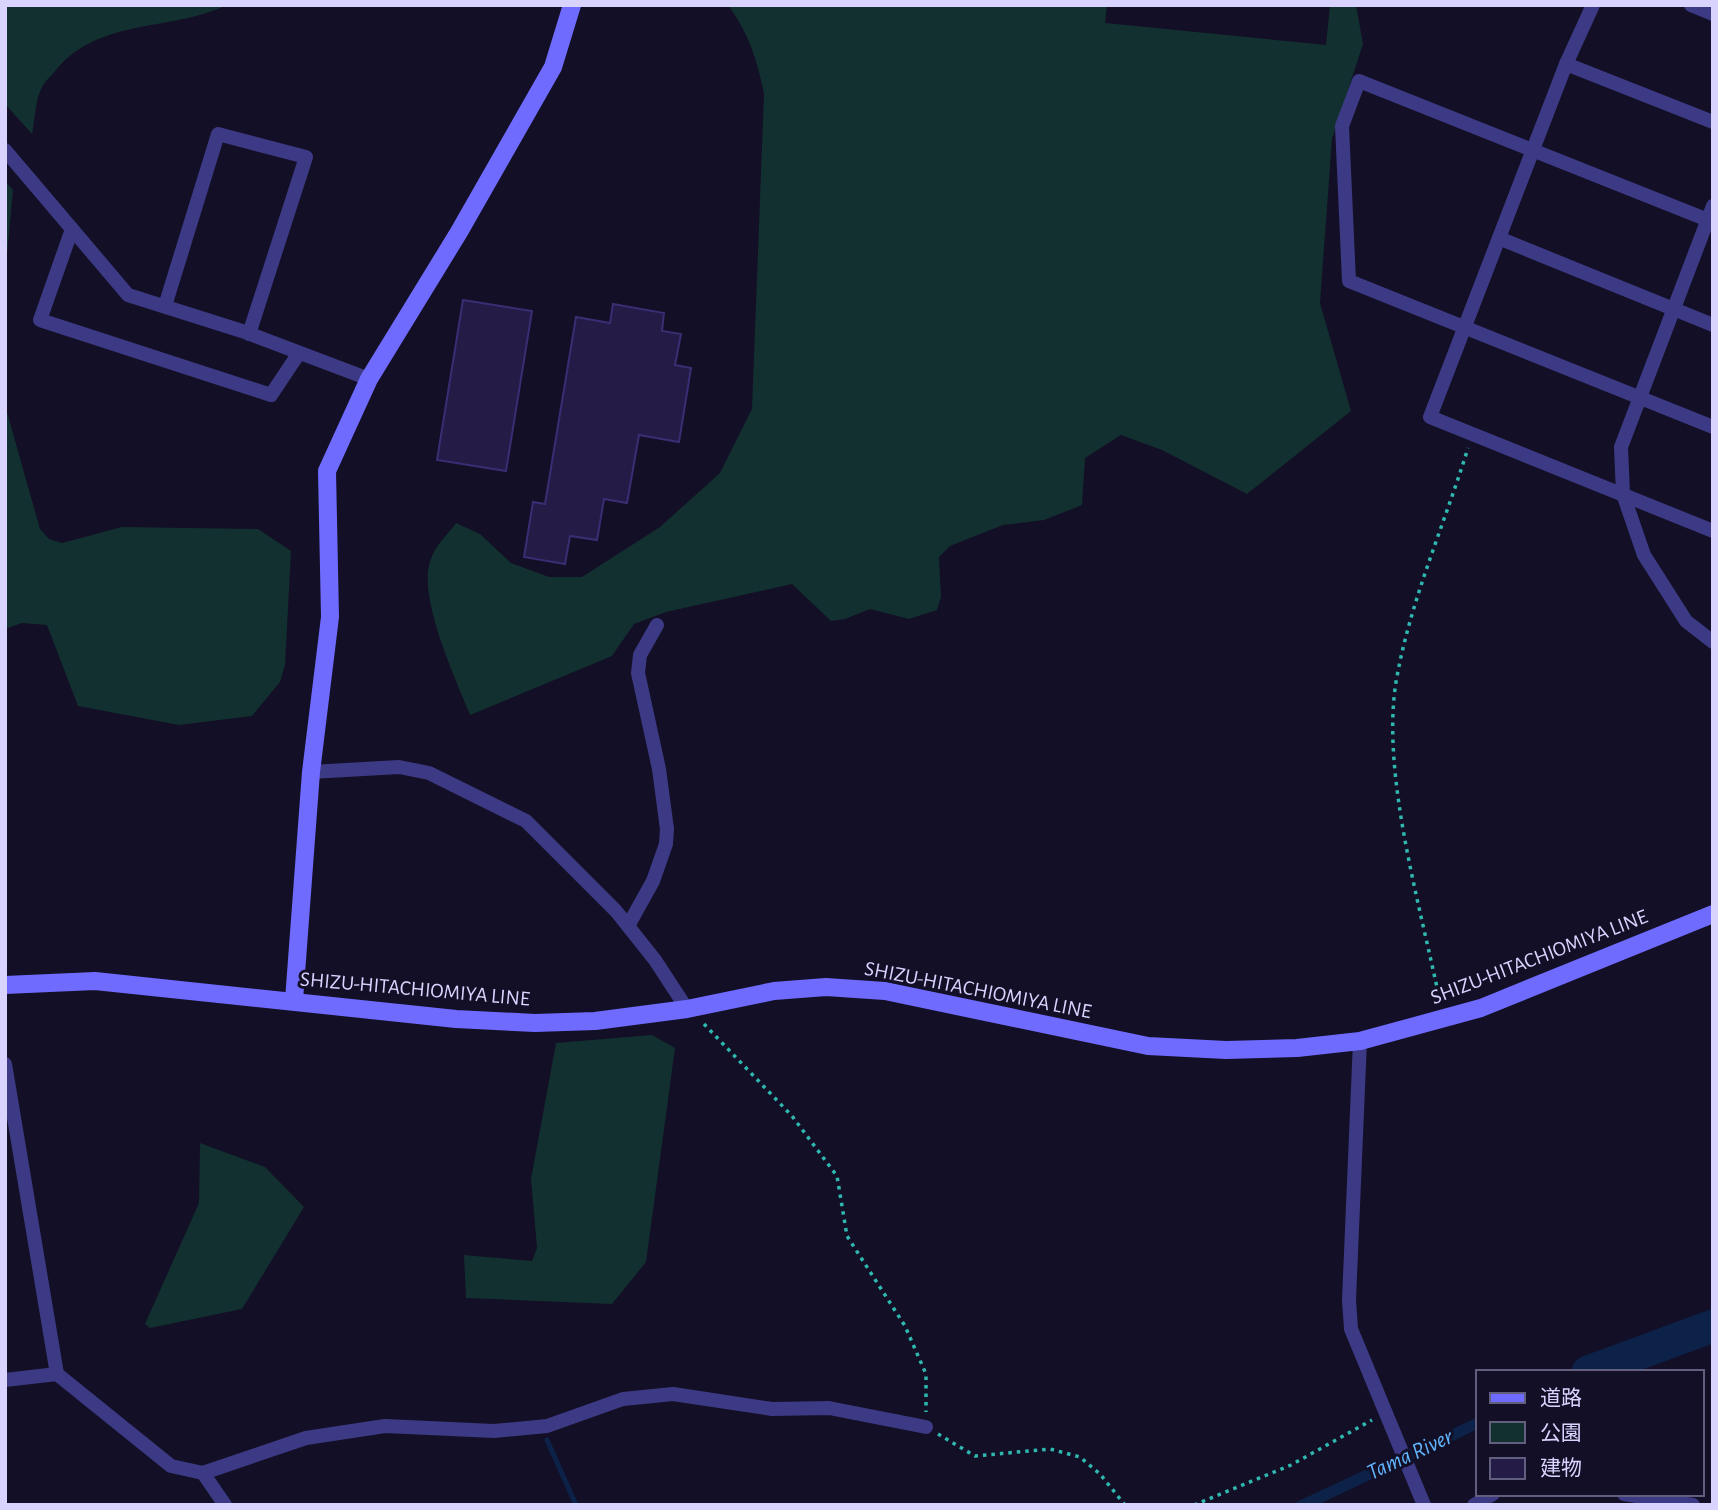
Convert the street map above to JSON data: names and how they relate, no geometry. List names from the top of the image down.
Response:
{
  "streets": {
    "main road": ["SHIZU-HITACHIOMIYA LINE"]
  },
  "water": ["Tama River"],
  "legend": ["道路", "公園", "建物"]
}
